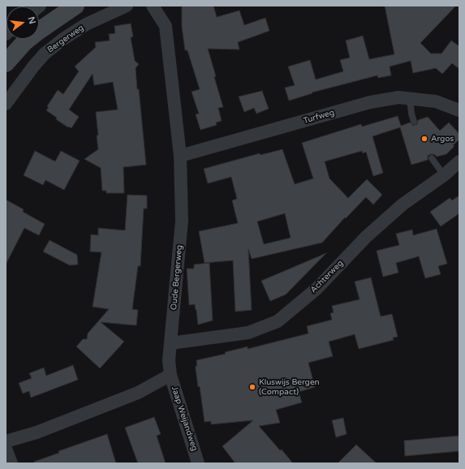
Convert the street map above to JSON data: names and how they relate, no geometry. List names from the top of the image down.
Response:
{
  "streets": {
    "street": [
      "Bergerweg",
      "Turfweg",
      "Achterweg",
      "Oude Bergerweg",
      "Jaap Weijandweg"
    ]
  },
  "crossings": [
    ["Turfweg", "Oude Bergerweg"],
    ["Achterweg", "Oude Bergerweg"],
    ["Oude Bergerweg", "Jaap Weijandweg"]
  ],
  "places": ["Argos", "Kluswijs Bergen (Compact)"],
  "north": "right"
}
